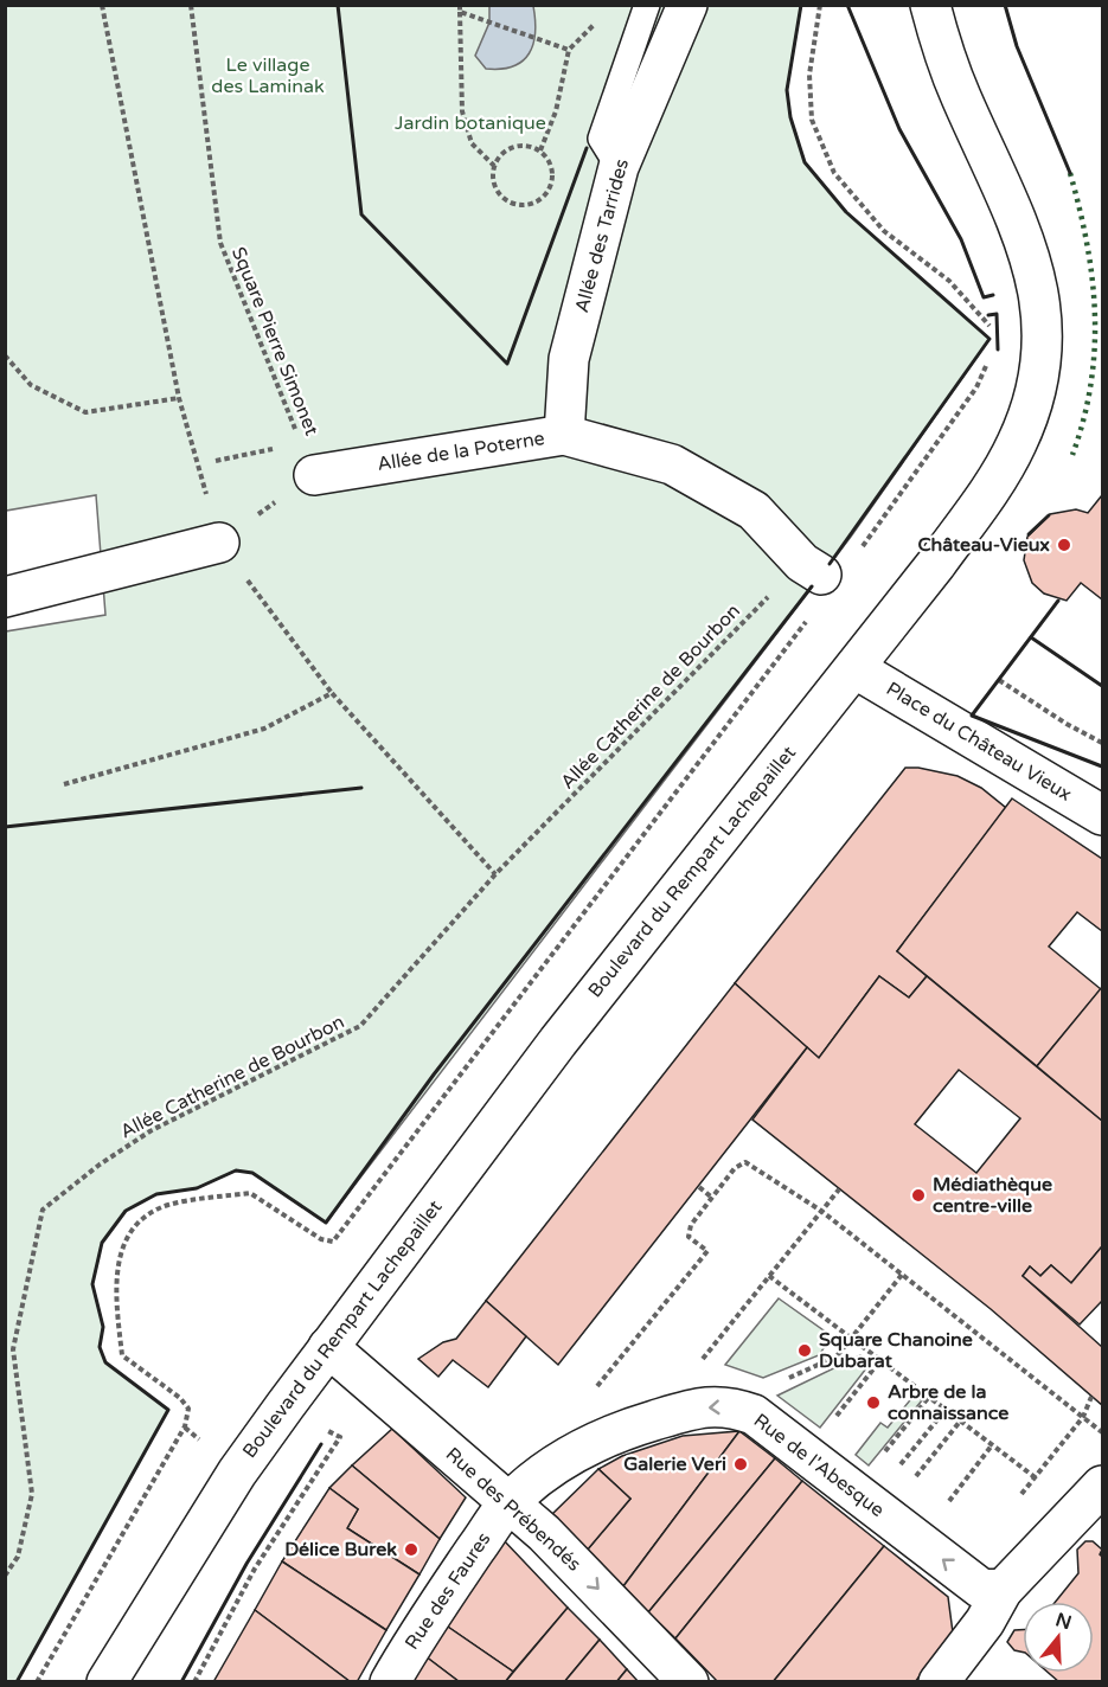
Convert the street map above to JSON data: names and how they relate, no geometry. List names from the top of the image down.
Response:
{
  "streets": {
    "street": [
      "Allée des Tarrides",
      "Allée de la Poterne",
      "Place du Château Vieux",
      "Boulevard du Rempart Lachepaillet",
      "Rue de l'Abesque",
      "Rue des Prébendés",
      "Rue des Faures"
    ],
    "path": ["Square Pierre Simonet", "Allée Catherine de Bourbon"]
  },
  "crossings": [
    ["Allée des Tarrides", "Allée de la Poterne"],
    ["Square Pierre Simonet", "Allée de la Poterne"],
    ["Allée de la Poterne", "Allée Catherine de Bourbon"],
    ["Place du Château Vieux", "Boulevard du Rempart Lachepaillet"],
    ["Boulevard du Rempart Lachepaillet", "Rue des Prébendés"],
    ["Rue de l'Abesque", "Rue des Prébendés"],
    ["Rue de l'Abesque", "Rue des Faures"],
    ["Rue des Prébendés", "Rue des Faures"]
  ],
  "one_way": ["Rue des Prébendés"],
  "parks": ["Le village des Laminak", "Jardin botanique"],
  "places": [
    "Château-Vieux",
    "Médiathèque centre-ville",
    "Square Chanoine Dubarat",
    "Arbre de la connaissance",
    "Galerie Veri",
    "Délice Burek"
  ],
  "north": "top"
}
